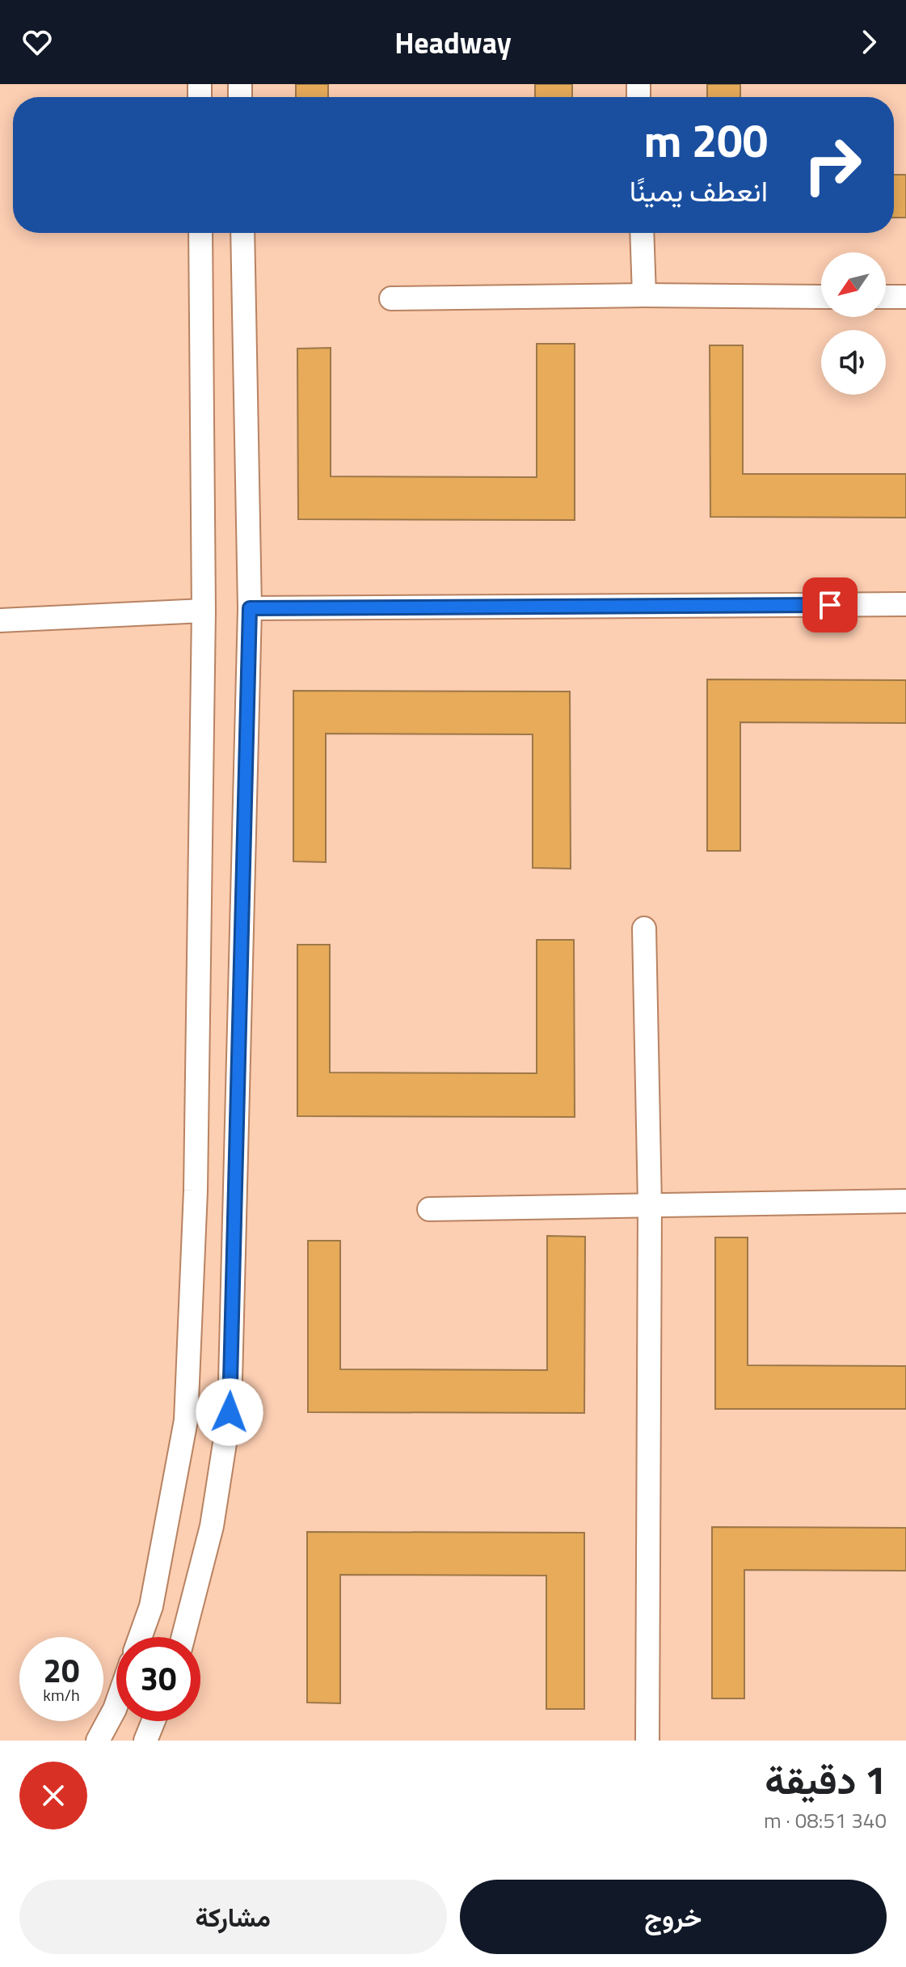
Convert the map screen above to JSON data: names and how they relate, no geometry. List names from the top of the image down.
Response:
{
  "north": "bottom left",
  "page": {
    "header": "Headway",
    "turn": ["200 m", "انعطف يمينًا"],
    "speed": "20 km/h",
    "limit": "30",
    "heading": ["1 دقيقة", "340 m · 08:51"],
    "buttons": ["خروج", "مشاركة"]
  }
}
